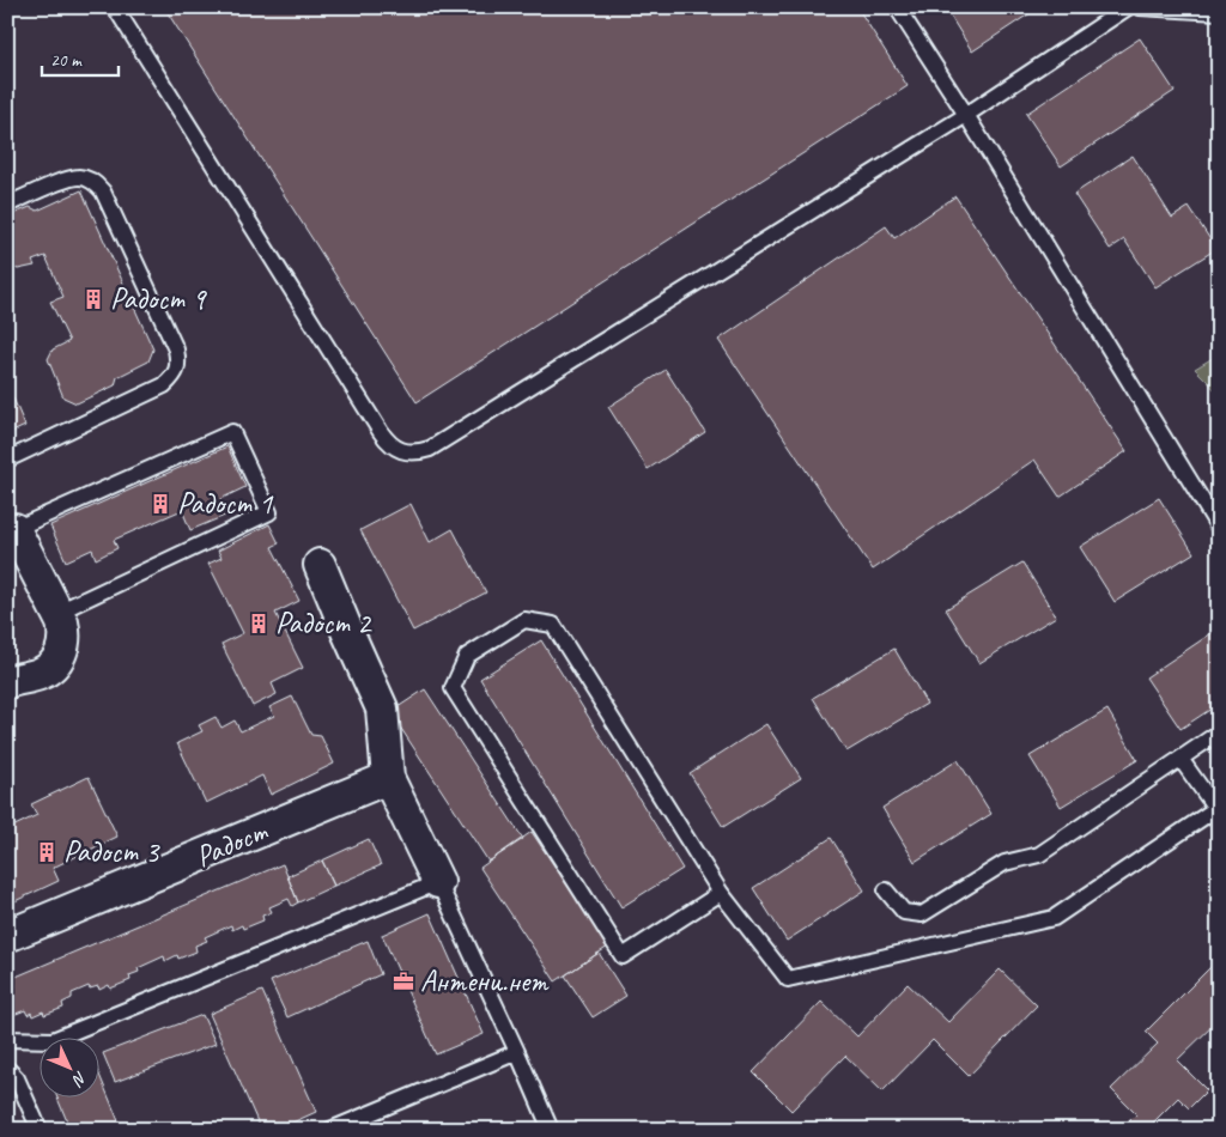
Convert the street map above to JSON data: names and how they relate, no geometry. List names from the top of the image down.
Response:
{
  "streets": {
    "street": ["Радост"]
  },
  "places": {
    "building": [
      "Радост 9",
      "Радост 1",
      "Радост 2",
      "Радост 3"
    ],
    "office": ["Антени.нет"]
  },
  "scale_bar": "20 m",
  "north": "bottom right"
}
